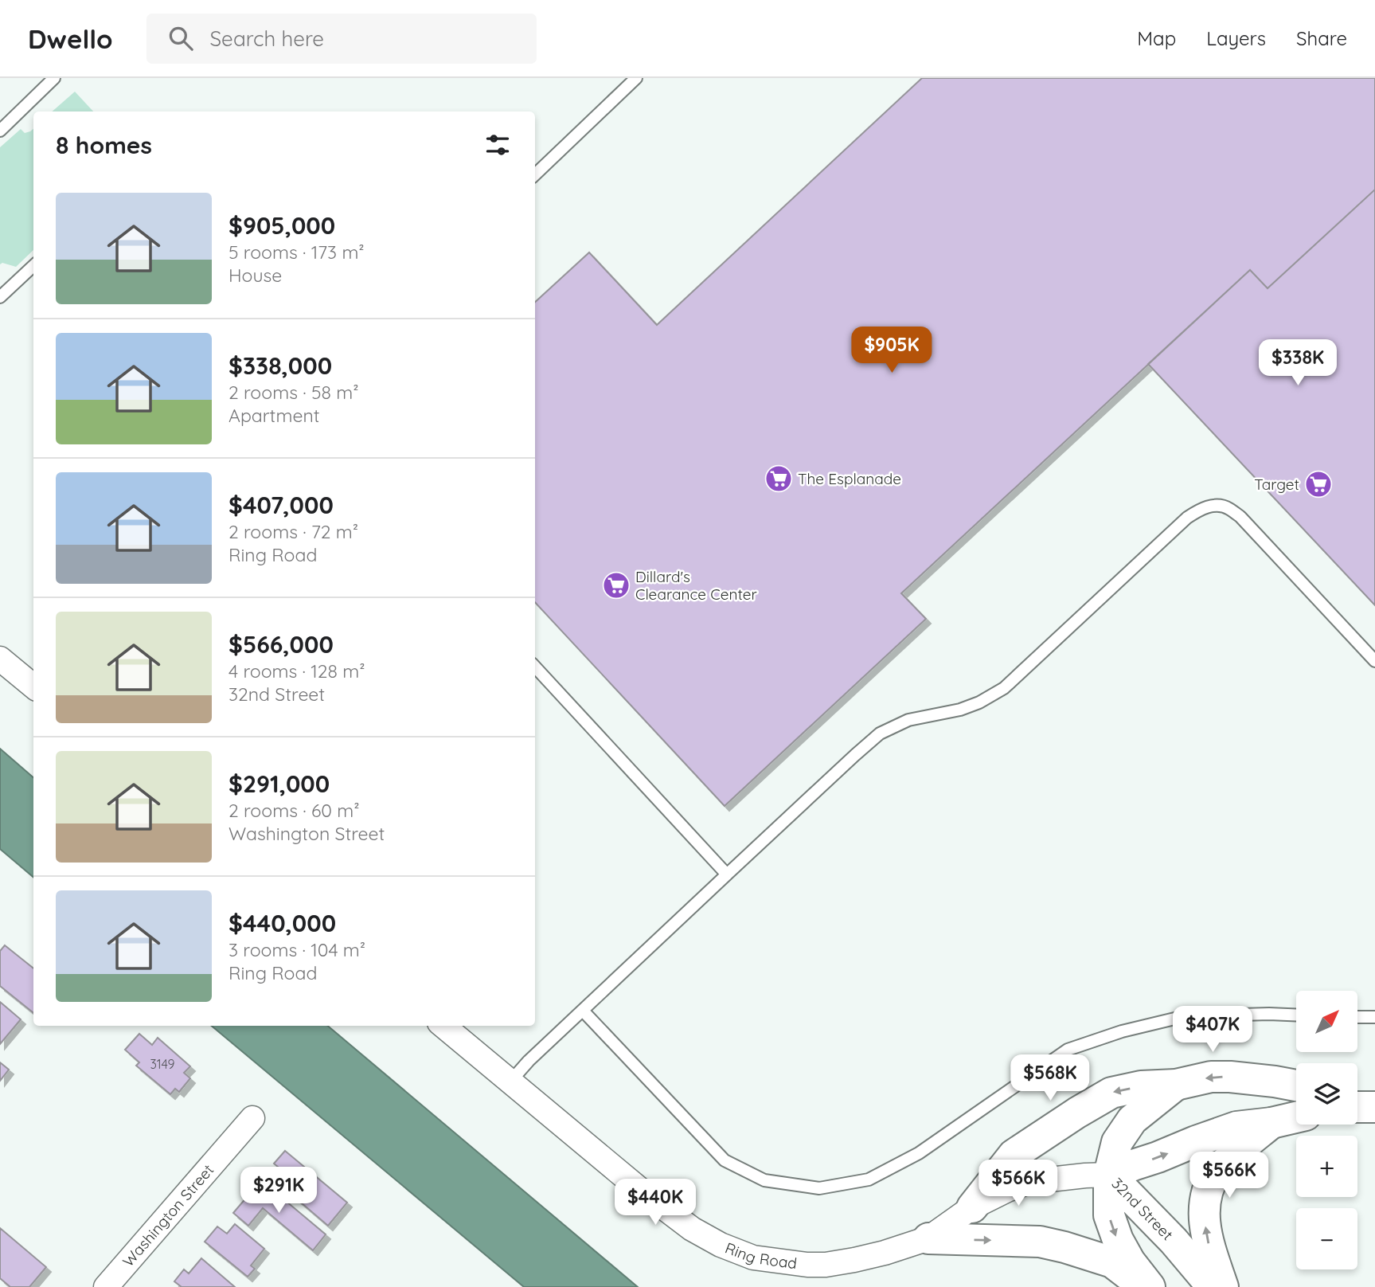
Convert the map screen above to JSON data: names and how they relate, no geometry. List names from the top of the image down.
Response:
{
  "streets": {
    "street": ["32nd Street", "Washington Street", "Ring Road"]
  },
  "crossings": [
    ["32nd Street", "Ring Road"]
  ],
  "places": {
    "supermarket": ["The Esplanade", "Target", "Dillard's Clearance Center"]
  },
  "house_numbers": ["3149"],
  "north": "top right",
  "page": {
    "header": "Dwello",
    "search": "Search here",
    "nav": ["Map", "Layers", "Share"],
    "heading": "8 homes",
    "list": [
      {
        "name": "$905,000",
        "note": "5 rooms · 173 m² · House"
      },
      {
        "name": "$338,000",
        "note": "2 rooms · 58 m² · Apartment"
      },
      {
        "name": "$407,000",
        "note": "2 rooms · 72 m² · Ring Road"
      },
      {
        "name": "$566,000",
        "note": "4 rooms · 128 m² · 32nd Street"
      },
      {
        "name": "$291,000",
        "note": "2 rooms · 60 m² · Washington Street"
      },
      {
        "name": "$440,000",
        "note": "3 rooms · 104 m² · Ring Road"
      }
    ],
    "price": [
      "$905K",
      "$338K",
      "$407K",
      "$568K",
      "$566K",
      "$566K",
      "$291K",
      "$440K"
    ],
    "map_buttons": ["+", "−"]
  }
}
